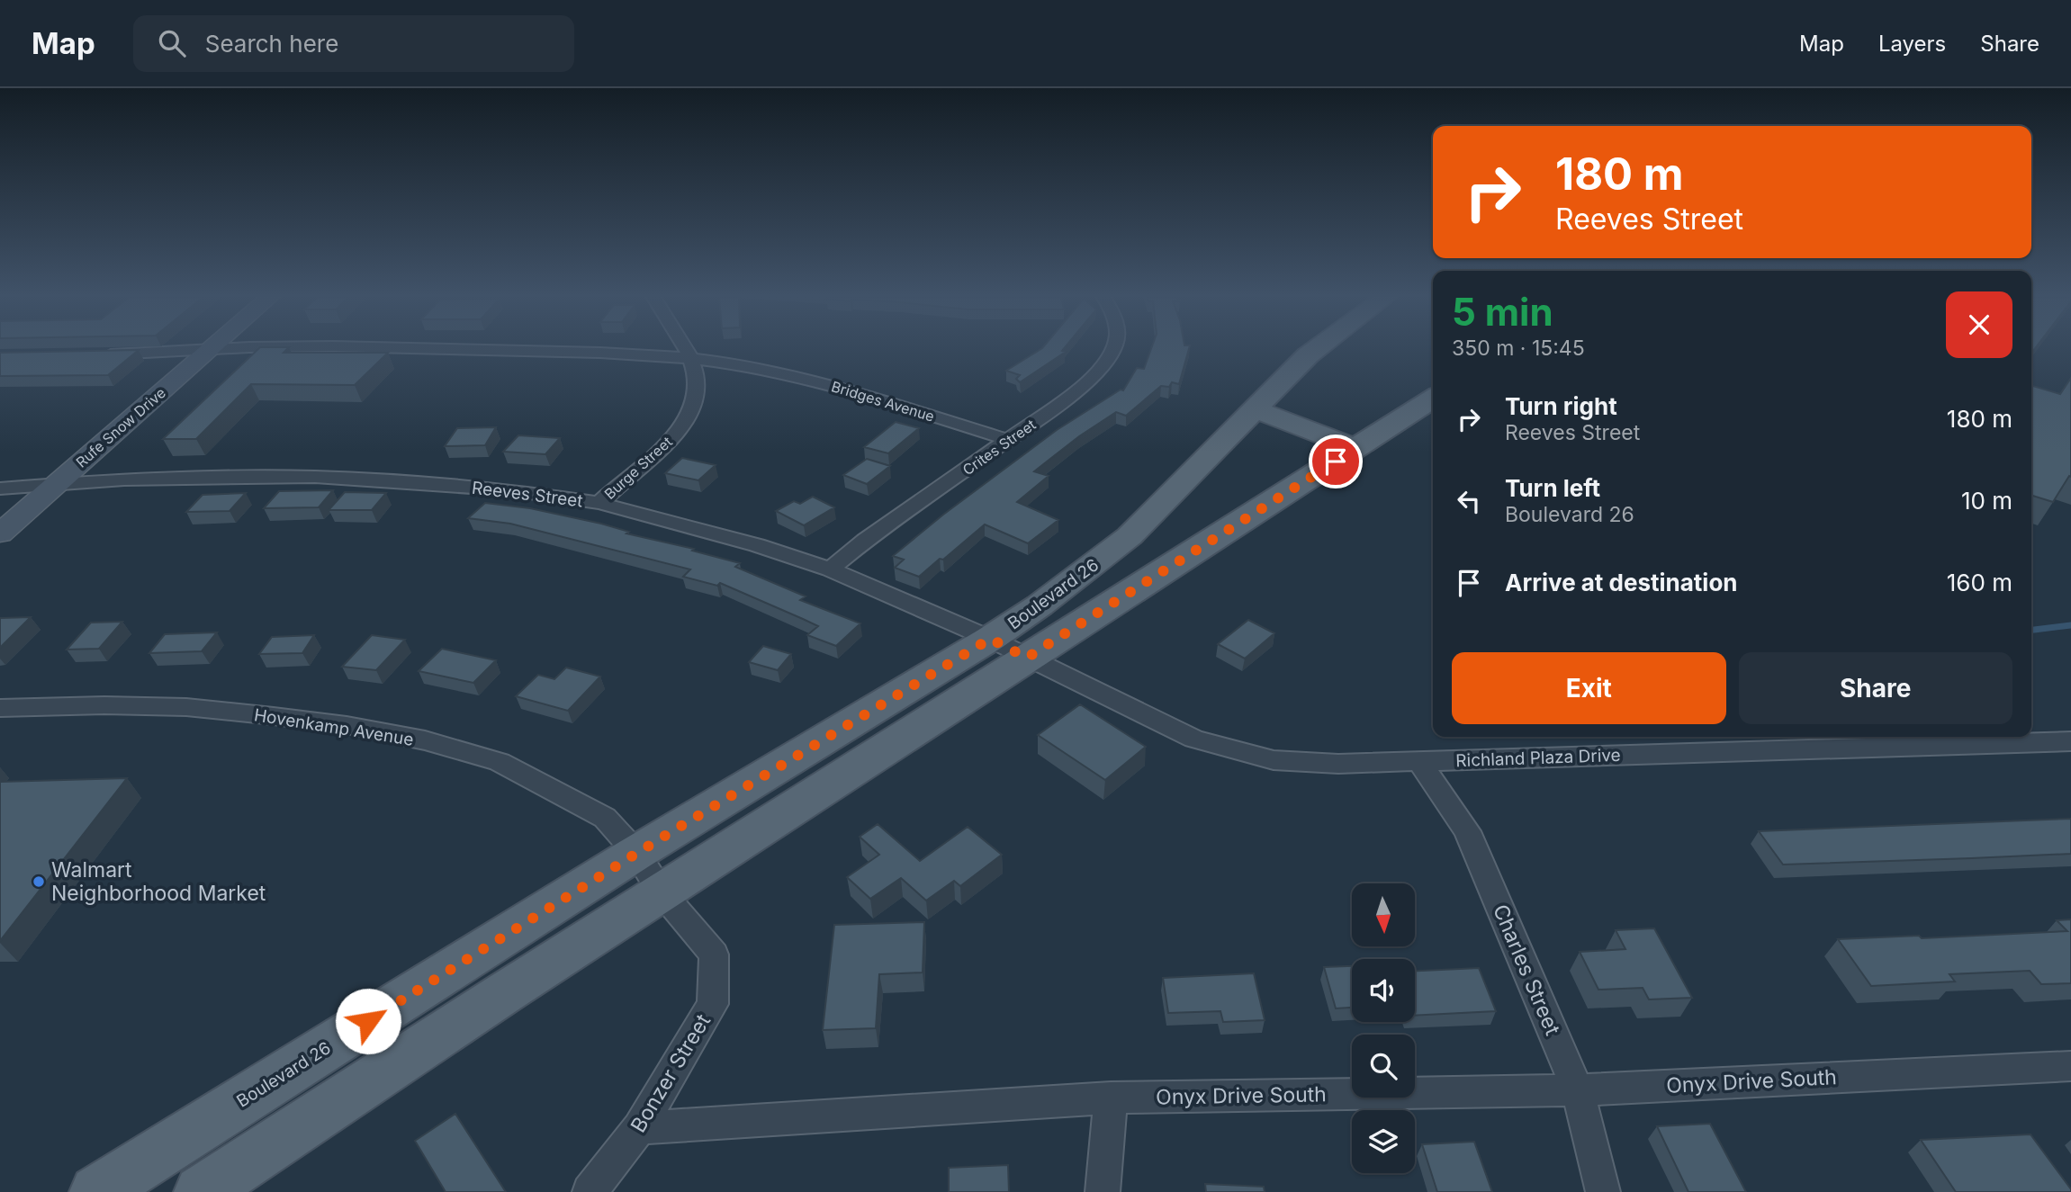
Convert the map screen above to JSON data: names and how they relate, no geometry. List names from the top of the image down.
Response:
{
  "streets": {
    "main road": ["Rufe Snow Drive", "Boulevard 26"],
    "street": [
      "Bridges Avenue",
      "Crites Street",
      "Burge Street",
      "Reeves Street",
      "Hovenkamp Avenue",
      "Richland Plaza Drive",
      "Charles Street",
      "Bonzer Street",
      "Onyx Drive South"
    ]
  },
  "crossings": [
    ["Bridges Avenue", "Crites Street"],
    ["Bridges Avenue", "Burge Street"],
    ["Rufe Snow Drive", "Reeves Street"],
    ["Crites Street", "Reeves Street"],
    ["Burge Street", "Reeves Street"],
    ["Reeves Street", "Boulevard 26"],
    ["Reeves Street", "Richland Plaza Drive"],
    ["Boulevard 26", "Hovenkamp Avenue"],
    ["Boulevard 26", "Richland Plaza Drive"],
    ["Boulevard 26", "Bonzer Street"],
    ["Hovenkamp Avenue", "Bonzer Street"],
    ["Richland Plaza Drive", "Charles Street"],
    ["Charles Street", "Onyx Drive South"],
    ["Bonzer Street", "Onyx Drive South"]
  ],
  "places": ["Walmart Neighborhood Market"],
  "north": "bottom",
  "page": {
    "header": "Map",
    "search": "Search here",
    "nav": ["Map", "Layers", "Share"],
    "turn": ["180 m", "Reeves Street"],
    "heading": ["5 min", "350 m · 15:45"],
    "list": [
      {
        "name": "Turn right",
        "note": "Reeves Street",
        "value": "180 m"
      },
      {
        "name": "Turn left",
        "note": "Boulevard 26",
        "value": "10 m"
      },
      {
        "name": "Arrive at destination",
        "value": "160 m"
      }
    ],
    "buttons": ["Exit", "Share"]
  }
}
